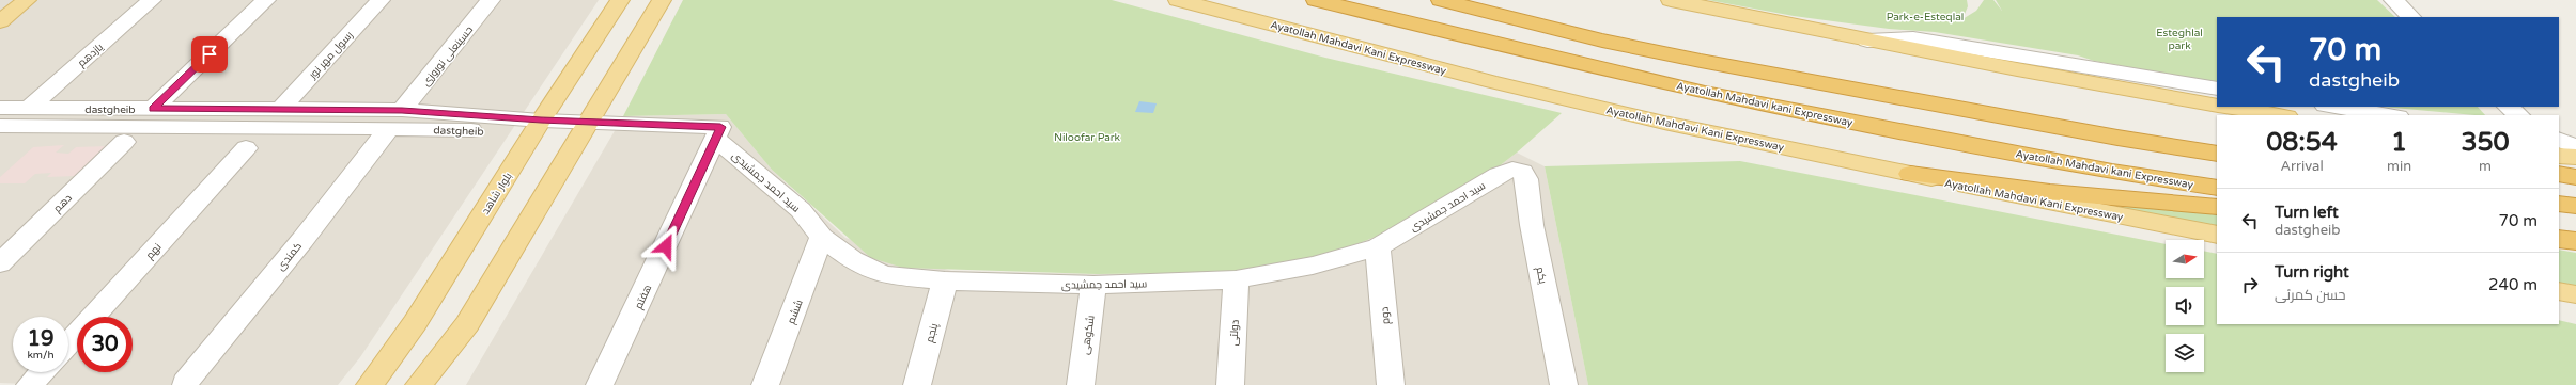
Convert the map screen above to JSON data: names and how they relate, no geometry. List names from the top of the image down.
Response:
{
  "streets": {
    "highway": ["Ayatollah Mahdavi kani Expressway"],
    "main road": ["Ayatollah Mahdavi Kani Expressway", "بلوار شاهد"],
    "street": [
      "یازدهم",
      "رسول مهر نور",
      "حسینعلی نوروزی",
      "dastgheib",
      "سید احمد جمشیدی",
      "دهم",
      "نهم",
      "کمندی",
      "یکم",
      "هفتم",
      "ششم",
      "دوم",
      "پنجم",
      "دولتی",
      "شکوهی"
    ]
  },
  "crossings": [
    ["یازدهم", "dastgheib"],
    ["رسول مهر نور", "dastgheib"],
    ["حسینعلی نوروزی", "dastgheib"],
    ["حسینعلی نوروزی", "کمندی"],
    ["dastgheib", "سید احمد جمشیدی"],
    ["dastgheib", "بلوار شاهد"],
    ["dastgheib", "کمندی"],
    ["dastgheib", "هفتم"],
    ["سید احمد جمشیدی", "یکم"],
    ["سید احمد جمشیدی", "هفتم"],
    ["سید احمد جمشیدی", "ششم"],
    ["سید احمد جمشیدی", "دوم"],
    ["سید احمد جمشیدی", "پنجم"],
    ["سید احمد جمشیدی", "دولتی"],
    ["سید احمد جمشیدی", "شکوهی"]
  ],
  "parks": ["Park-e-Esteqlal", "Esteghlal park", "Niloofar Park"],
  "north": "right",
  "page": {
    "turn": ["70 m", "dastgheib"],
    "eta": [
      "08:54",
      "Arrival",
      "1",
      "min",
      "350",
      "m"
    ],
    "list": [
      {
        "name": "Turn left",
        "note": "dastgheib",
        "value": "70 m"
      },
      {
        "name": "Turn right",
        "note": "حسن کمرئی",
        "value": "240 m"
      }
    ],
    "speed": "19 km/h",
    "limit": "30"
  }
}
